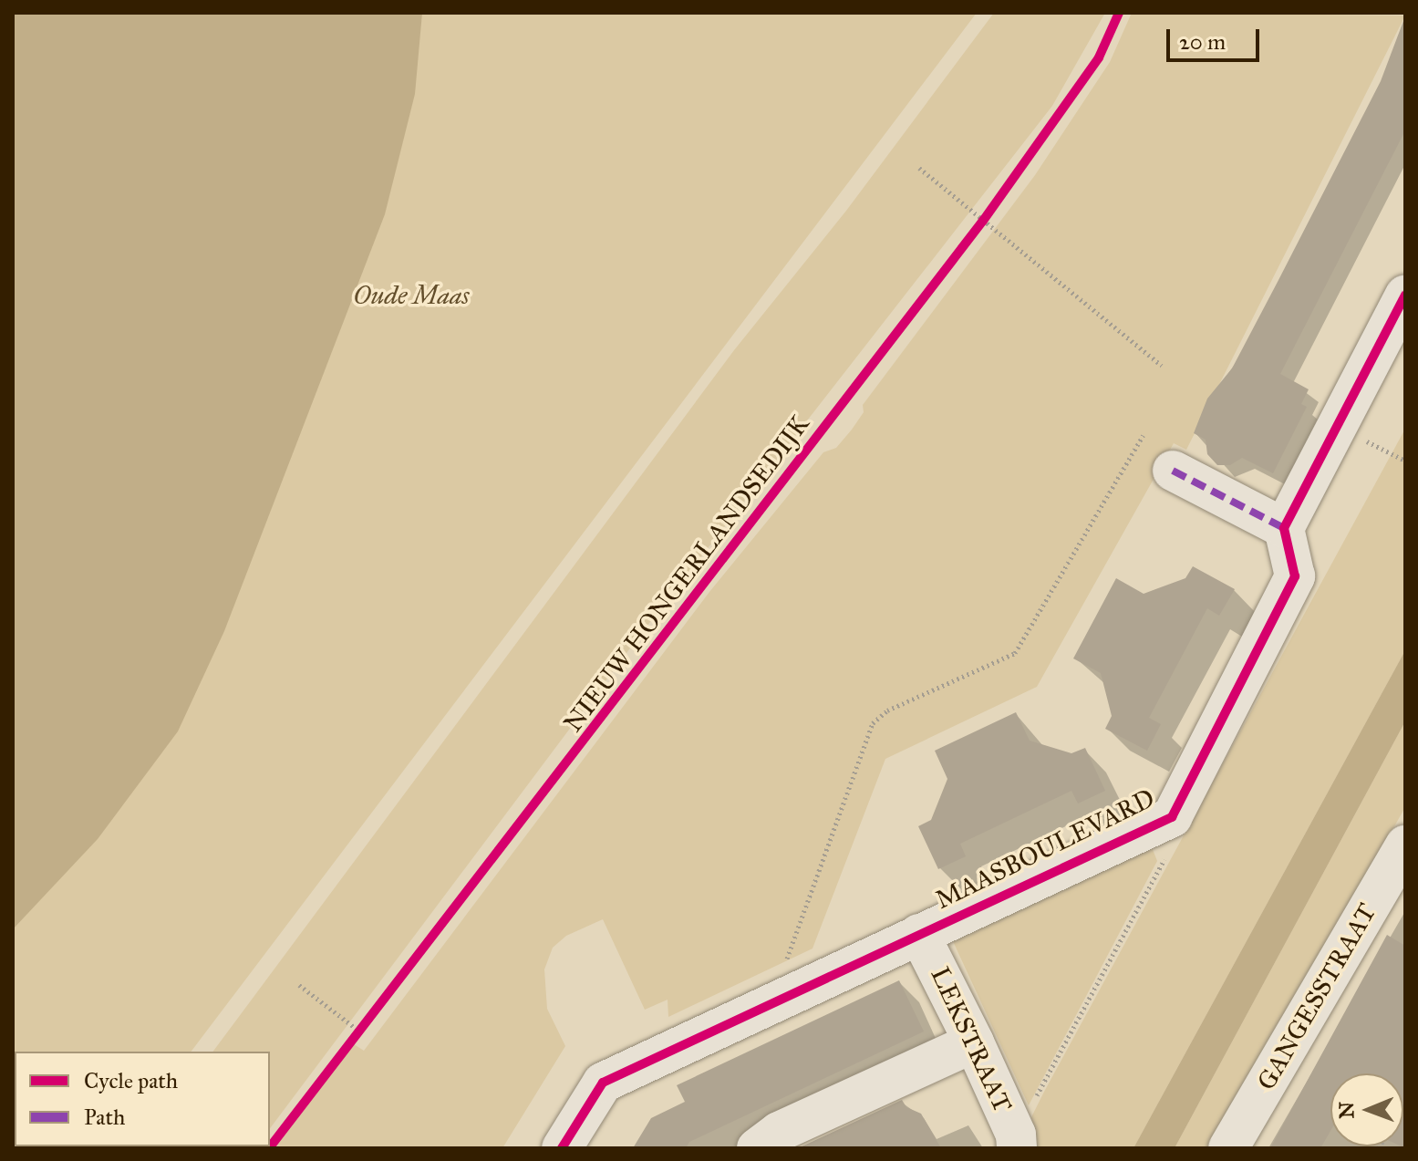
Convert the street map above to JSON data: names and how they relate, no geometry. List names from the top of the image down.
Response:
{
  "streets": {
    "street": ["MAASBOULEVARD", "GANGESSTRAAT", "LEKSTRAAT"],
    "cycle path": ["NIEUW HONGERLANDSEDIJK"]
  },
  "crossings": [
    ["MAASBOULEVARD", "LEKSTRAAT"]
  ],
  "parks": ["Oude Maas"],
  "legend": ["Cycle path", "Path"],
  "scale_bar": "20 m",
  "north": "left"
}
